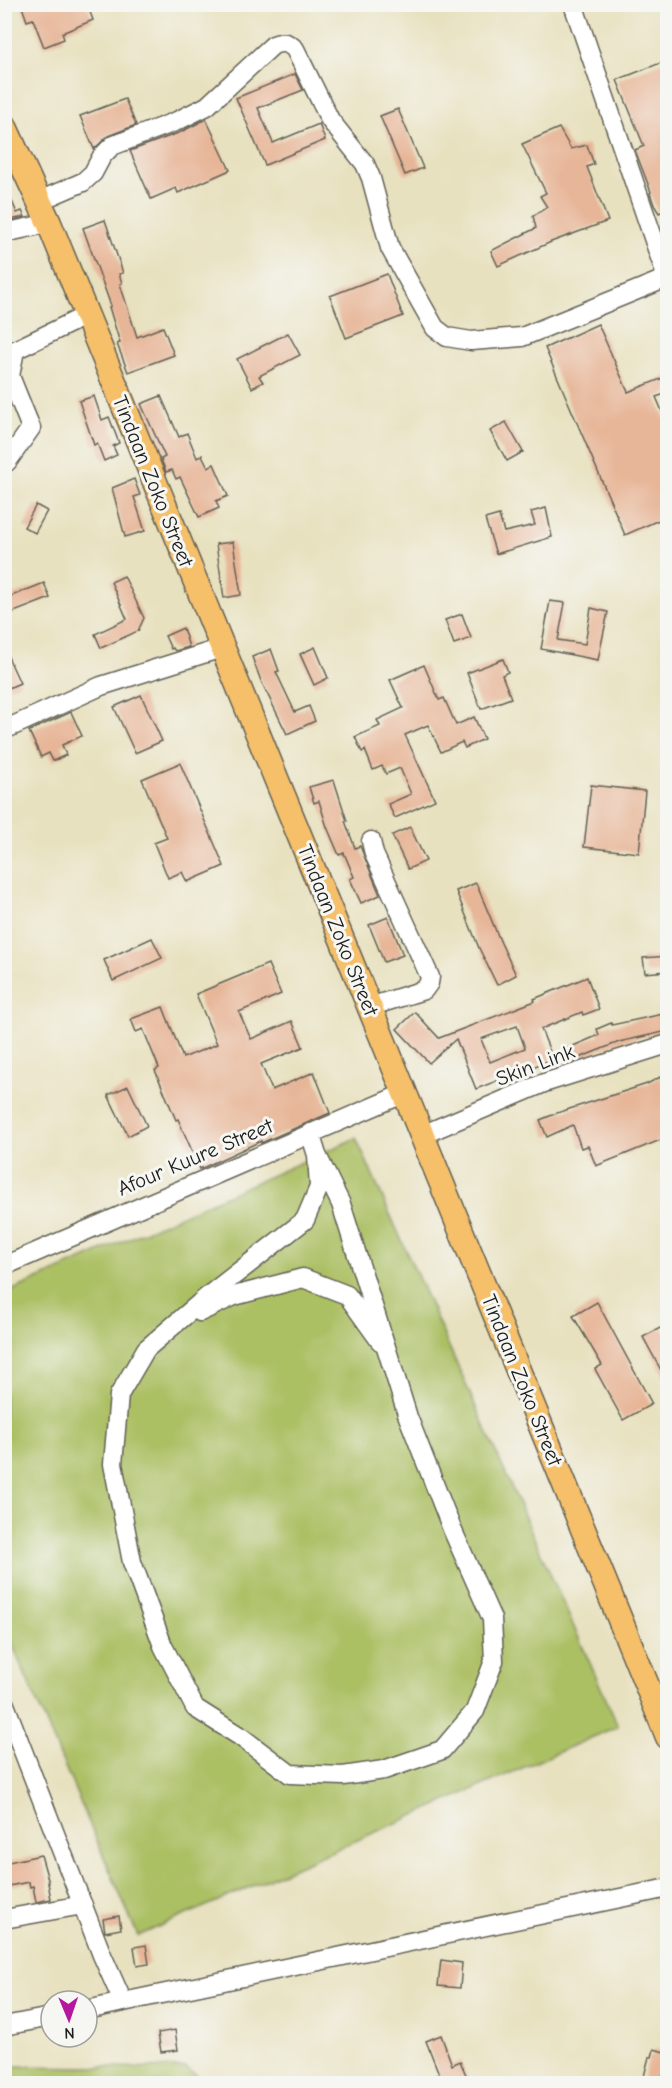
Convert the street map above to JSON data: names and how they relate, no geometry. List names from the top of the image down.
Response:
{
  "streets": {
    "main road": ["Tindaan Zoko Street"],
    "street": ["Skin Link", "Afour Kuure Street"]
  },
  "crossings": [
    ["Tindaan Zoko Street", "Skin Link"],
    ["Tindaan Zoko Street", "Afour Kuure Street"]
  ],
  "north": "bottom"
}
